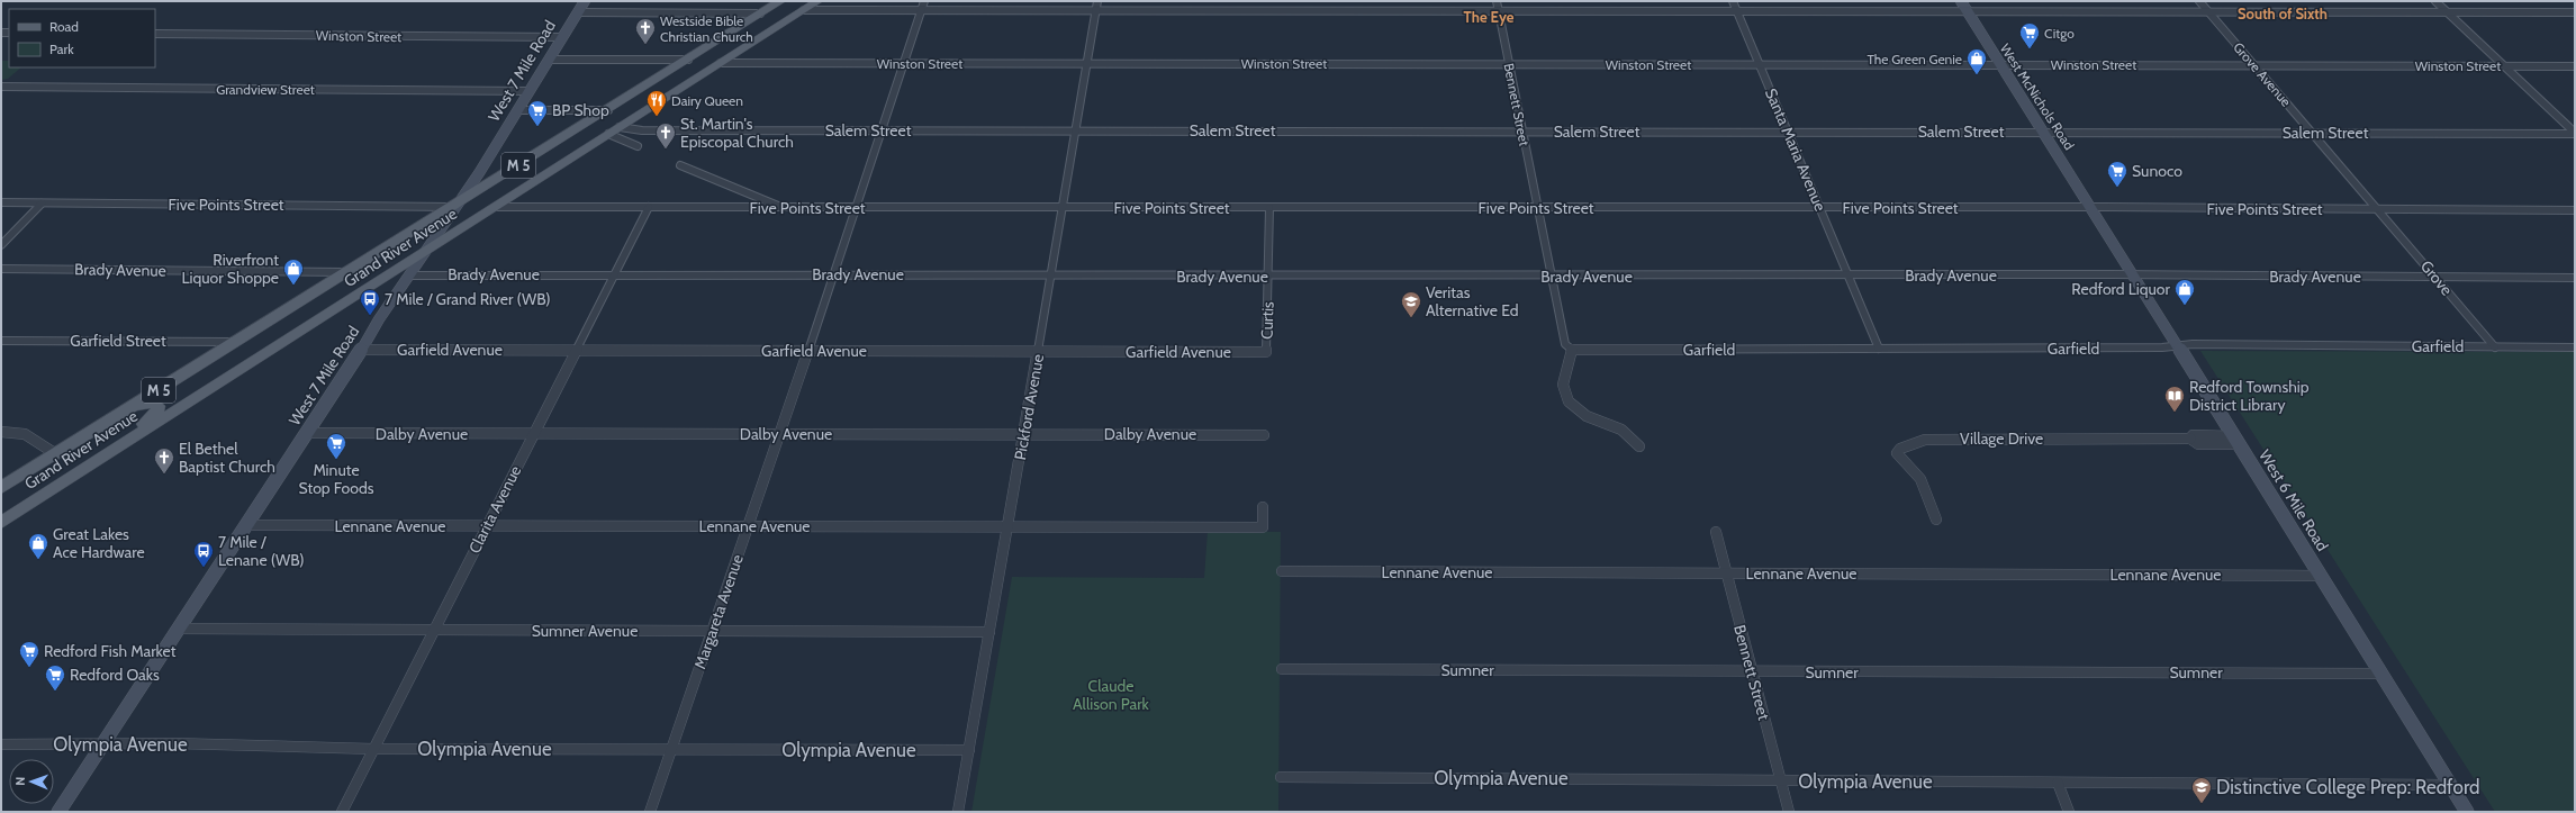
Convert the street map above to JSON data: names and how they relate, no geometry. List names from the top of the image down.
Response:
{
  "streets": {
    "main road": [
      "West 7 Mile Road",
      "West McNichols Road",
      "M 5",
      "Grand River Avenue",
      "West 6 Mile Road"
    ],
    "street": [
      "Winston Street",
      "Grove Avenue",
      "Grandview Street",
      "Bennett Street",
      "Salem Street",
      "Santa Maria Avenue",
      "Five Points Street",
      "Brady Avenue",
      "Grove",
      "Curtis",
      "Garfield Street",
      "Garfield",
      "Garfield Avenue",
      "Pickford Avenue",
      "Dalby Avenue",
      "Village Drive",
      "Clarita Avenue",
      "Lennane Avenue",
      "Margareta Avenue",
      "Sumner Avenue",
      "Sumner",
      "Olympia Avenue"
    ]
  },
  "crossings": [
    ["Winston Street", "West 7 Mile Road"],
    ["Winston Street", "Grove Avenue"],
    ["Winston Street", "West McNichols Road"],
    ["Winston Street", "Bennett Street"],
    ["Winston Street", "Santa Maria Avenue"],
    ["Winston Street", "Grand River Avenue"],
    ["Winston Street", "Pickford Avenue"],
    ["Winston Street", "Margareta Avenue"],
    ["West 7 Mile Road", "Grandview Street"],
    ["West 7 Mile Road", "Five Points Street"],
    ["West 7 Mile Road", "Grand River Avenue"],
    ["West 7 Mile Road", "Brady Avenue"],
    ["West 7 Mile Road", "Garfield Avenue"],
    ["West 7 Mile Road", "Dalby Avenue"],
    ["West 7 Mile Road", "Lennane Avenue"],
    ["West 7 Mile Road", "Sumner Avenue"],
    ["West 7 Mile Road", "Olympia Avenue"],
    ["Grove Avenue", "Salem Street"],
    ["Grove Avenue", "Five Points Street"],
    ["Grove Avenue", "Grove"],
    ["West McNichols Road", "Salem Street"],
    ["West McNichols Road", "Five Points Street"],
    ["West McNichols Road", "West 6 Mile Road"],
    ["Bennett Street", "Salem Street"],
    ["Bennett Street", "Five Points Street"],
    ["Bennett Street", "Brady Avenue"],
    ["Bennett Street", "Garfield"],
    ["Bennett Street", "Lennane Avenue"],
    ["Bennett Street", "Sumner"],
    ["Bennett Street", "Olympia Avenue"],
    ["Salem Street", "Santa Maria Avenue"],
    ["Salem Street", "Grand River Avenue"],
    ["Salem Street", "Pickford Avenue"],
    ["Salem Street", "Margareta Avenue"],
    ["Santa Maria Avenue", "Five Points Street"],
    ["Santa Maria Avenue", "Brady Avenue"],
    ["Santa Maria Avenue", "Garfield"],
    ["Five Points Street", "Grand River Avenue"],
    ["Five Points Street", "Grove"],
    ["Five Points Street", "Curtis"],
    ["Five Points Street", "Pickford Avenue"],
    ["Five Points Street", "West 6 Mile Road"],
    ["Five Points Street", "Clarita Avenue"],
    ["Five Points Street", "Margareta Avenue"],
    ["Grand River Avenue", "Brady Avenue"],
    ["Grand River Avenue", "Garfield Street"],
    ["Brady Avenue", "Grove"],
    ["Brady Avenue", "Curtis"],
    ["Brady Avenue", "Pickford Avenue"],
    ["Brady Avenue", "West 6 Mile Road"],
    ["Brady Avenue", "Clarita Avenue"],
    ["Brady Avenue", "Margareta Avenue"],
    ["Grove", "Garfield"],
    ["Curtis", "Garfield Avenue"],
    ["Garfield", "West 6 Mile Road"],
    ["Garfield Avenue", "Pickford Avenue"],
    ["Garfield Avenue", "Clarita Avenue"],
    ["Garfield Avenue", "Margareta Avenue"],
    ["Pickford Avenue", "Dalby Avenue"],
    ["Pickford Avenue", "Lennane Avenue"],
    ["Pickford Avenue", "Sumner Avenue"],
    ["Pickford Avenue", "Olympia Avenue"],
    ["Dalby Avenue", "Clarita Avenue"],
    ["Dalby Avenue", "Margareta Avenue"],
    ["Village Drive", "West 6 Mile Road"],
    ["West 6 Mile Road", "Lennane Avenue"],
    ["West 6 Mile Road", "Sumner"],
    ["West 6 Mile Road", "Olympia Avenue"],
    ["Clarita Avenue", "Lennane Avenue"],
    ["Clarita Avenue", "Sumner Avenue"],
    ["Clarita Avenue", "Olympia Avenue"],
    ["Lennane Avenue", "Margareta Avenue"],
    ["Margareta Avenue", "Sumner Avenue"],
    ["Margareta Avenue", "Olympia Avenue"]
  ],
  "districts": ["South of Sixth", "The Eye"],
  "parks": ["Claude Allison Park"],
  "places": {
    "church": ["Westside Bible Christian Church", "St. Martin's Episcopal Church", "El Bethel Baptist Church"],
    "supermarket": [
      "Citgo",
      "BP Shop",
      "Sunoco",
      "Minute Stop Foods",
      "Redford Fish Market",
      "Redford Oaks"
    ],
    "shop": [
      "The Green Genie",
      "Riverfront Liquor Shoppe",
      "Redford Liquor",
      "Great Lakes Ace Hardware"
    ],
    "restaurant": ["Dairy Queen"],
    "bus stop": ["7 Mile / Grand River (WB)", "7 Mile / Lenane (WB)"],
    "school or university": ["Veritas Alternative Ed", "Distinctive College Prep: Redford"],
    "library": ["Redford Township District Library"]
  },
  "legend": ["Road", "Park"],
  "north": "left"
}
